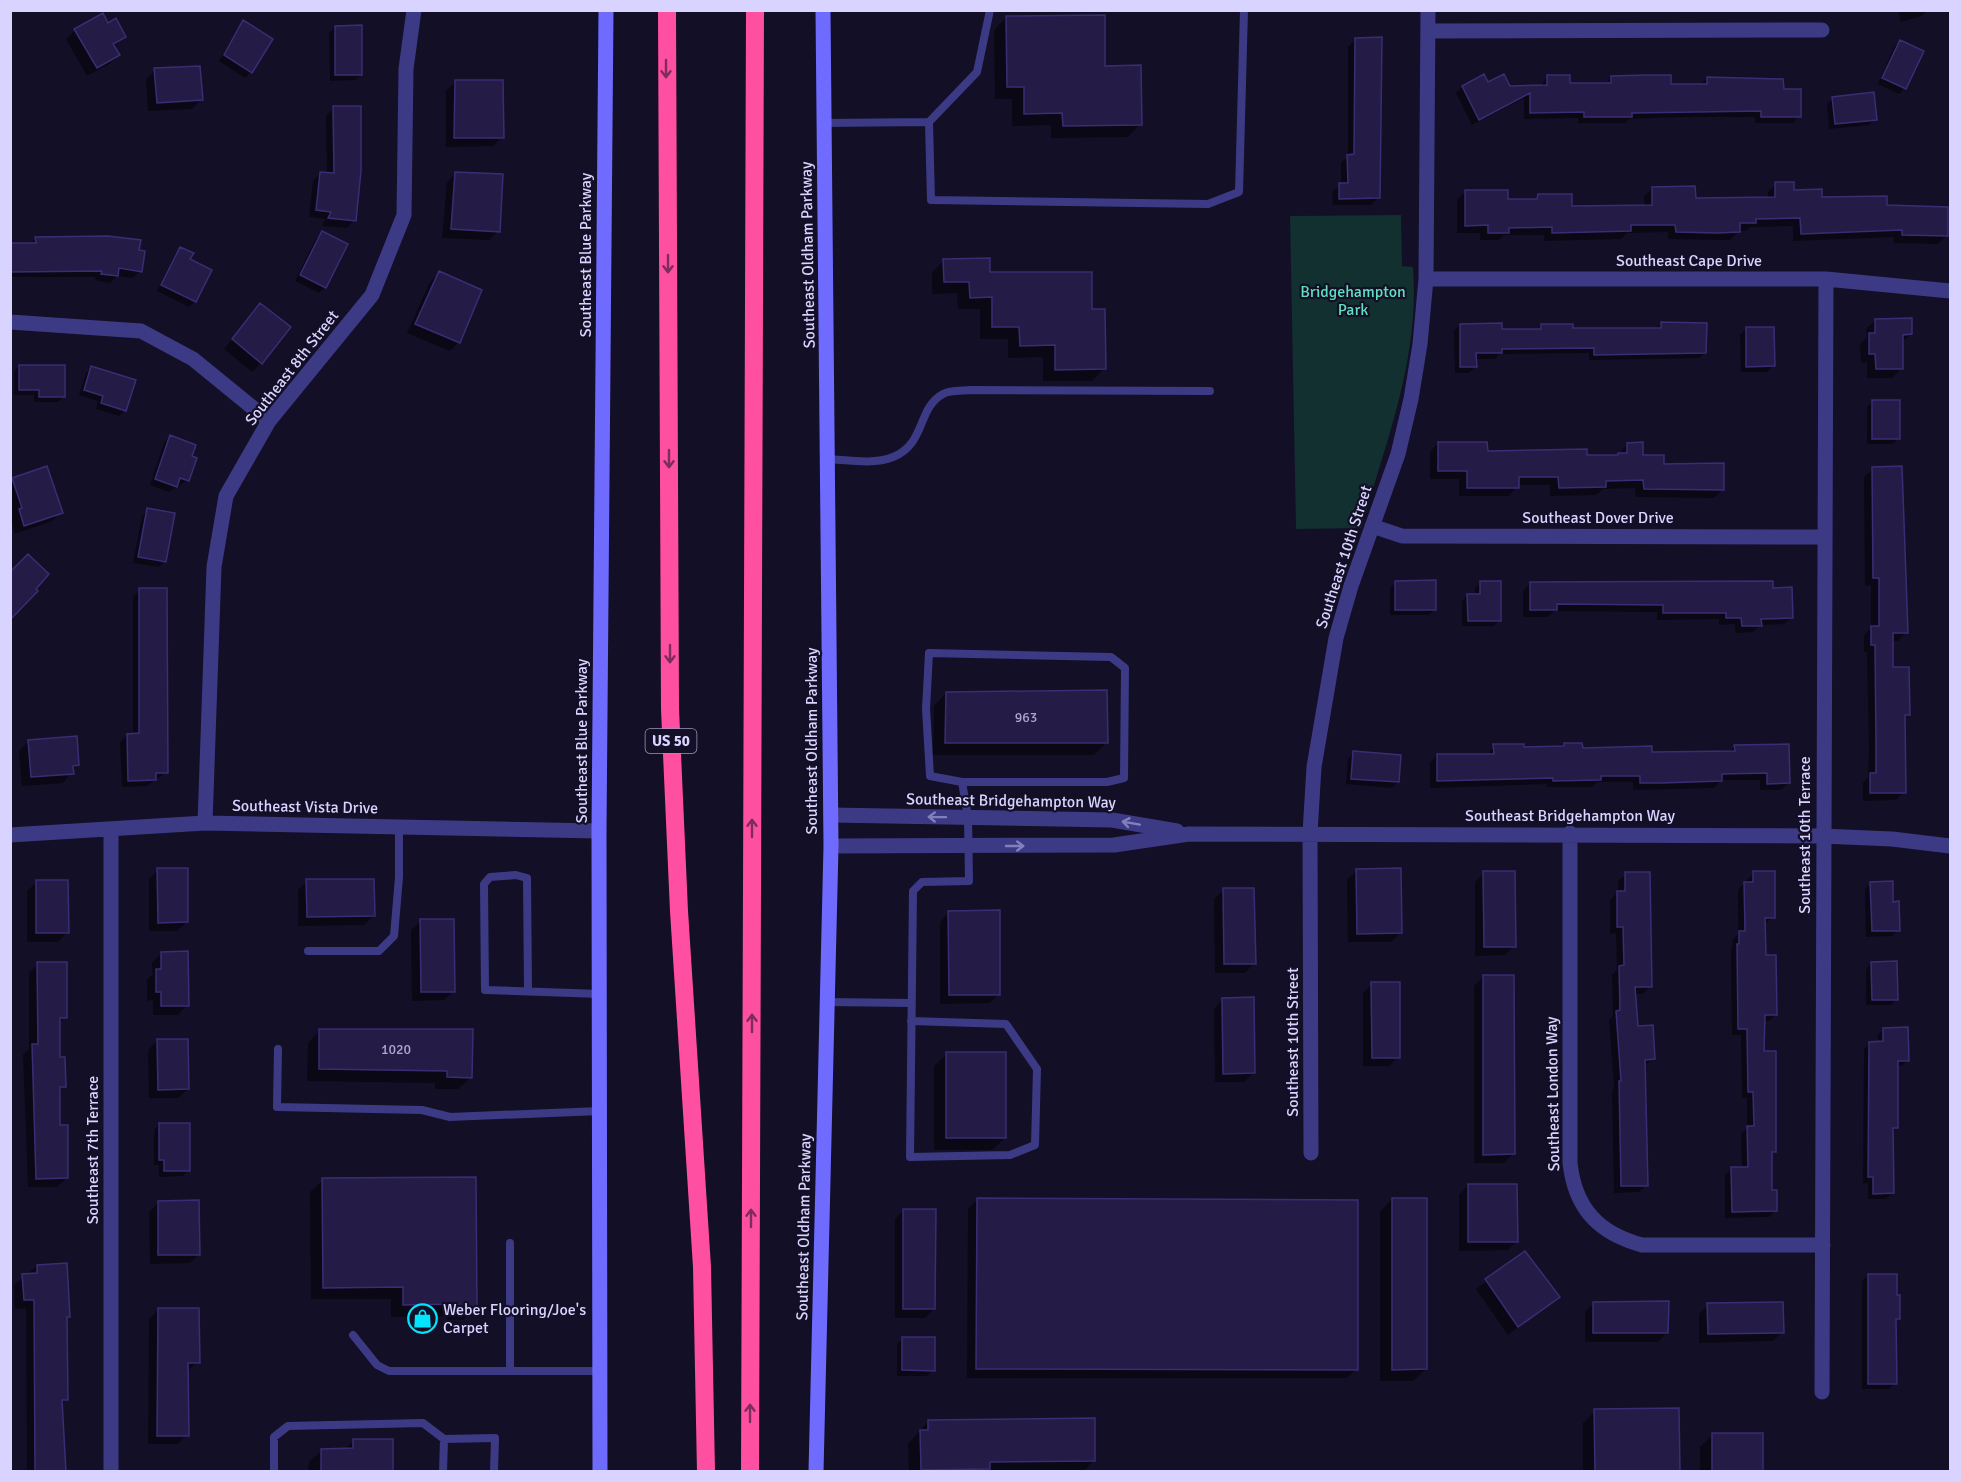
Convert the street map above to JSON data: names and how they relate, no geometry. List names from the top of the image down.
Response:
{
  "streets": {
    "highway": ["US 50"],
    "street": [
      "Southeast Blue Parkway",
      "Southeast Oldham Parkway",
      "Southeast Cape Drive",
      "Southeast 8th Street",
      "Southeast Dover Drive",
      "Southeast 10th Street",
      "Southeast Bridgehampton Way",
      "Southeast Vista Drive",
      "Southeast 10th Terrace",
      "Southeast London Way",
      "Southeast 7th Terrace"
    ]
  },
  "crossings": [
    ["Southeast Blue Parkway", "Southeast Vista Drive"],
    ["Southeast Oldham Parkway", "Southeast Bridgehampton Way"],
    ["Southeast Cape Drive", "Southeast 10th Street"],
    ["Southeast Cape Drive", "Southeast 10th Terrace"],
    ["Southeast 8th Street", "Southeast Vista Drive"],
    ["Southeast Dover Drive", "Southeast 10th Street"],
    ["Southeast Dover Drive", "Southeast 10th Terrace"],
    ["Southeast 10th Street", "Southeast Bridgehampton Way"],
    ["Southeast Bridgehampton Way", "Southeast 10th Terrace"],
    ["Southeast Bridgehampton Way", "Southeast London Way"],
    ["Southeast Vista Drive", "Southeast 7th Terrace"],
    ["Southeast 10th Terrace", "Southeast London Way"]
  ],
  "parks": ["Bridgehampton Park"],
  "places": {
    "shop": ["Weber Flooring/Joe's Carpet"]
  },
  "house_numbers": ["963", "1020"]
}
